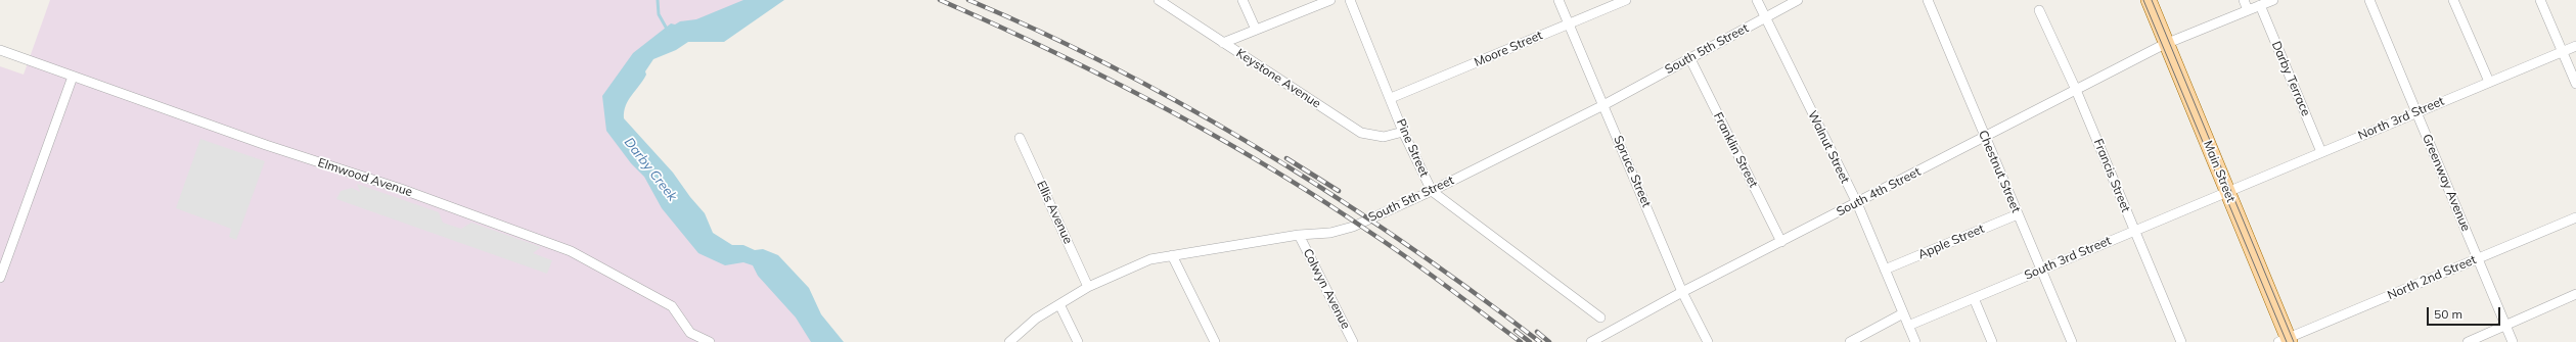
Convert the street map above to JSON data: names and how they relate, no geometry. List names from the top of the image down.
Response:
{
  "streets": {
    "main road": ["Main Street"],
    "street": [
      "Moore Street",
      "South 5th Street",
      "Keystone Avenue",
      "Darby Terrace",
      "North 3rd Street",
      "Walnut Street",
      "Pine Street",
      "Franklin Street",
      "Spruce Street",
      "Chestnut Street",
      "Francis Street",
      "Elmwood Avenue",
      "Greenway Avenue",
      "South 4th Street",
      "Ellis Avenue",
      "Apple Street",
      "South 3rd Street",
      "North 2nd Street",
      "Colwyn Avenue"
    ]
  },
  "crossings": [
    ["Moore Street", "Pine Street"],
    ["Moore Street", "Spruce Street"],
    ["South 5th Street", "Walnut Street"],
    ["South 5th Street", "Pine Street"],
    ["South 5th Street", "Franklin Street"],
    ["South 5th Street", "Spruce Street"],
    ["South 5th Street", "Ellis Avenue"],
    ["South 5th Street", "Colwyn Avenue"],
    ["Keystone Avenue", "Pine Street"],
    ["Darby Terrace", "North 3rd Street"],
    ["Darby Terrace", "South 4th Street"],
    ["North 3rd Street", "Main Street"],
    ["North 3rd Street", "Greenway Avenue"],
    ["North 3rd Street", "South 3rd Street"],
    ["Walnut Street", "South 4th Street"],
    ["Walnut Street", "Apple Street"],
    ["Walnut Street", "South 3rd Street"],
    ["Franklin Street", "South 4th Street"],
    ["Spruce Street", "South 4th Street"],
    ["Chestnut Street", "South 4th Street"],
    ["Chestnut Street", "Apple Street"],
    ["Chestnut Street", "South 3rd Street"],
    ["Main Street", "South 4th Street"],
    ["Main Street", "South 3rd Street"],
    ["Main Street", "North 2nd Street"],
    ["Francis Street", "South 4th Street"],
    ["Francis Street", "South 3rd Street"],
    ["Greenway Avenue", "North 2nd Street"]
  ],
  "water": ["Darby Creek"],
  "scale_bar": "50 m"
}
